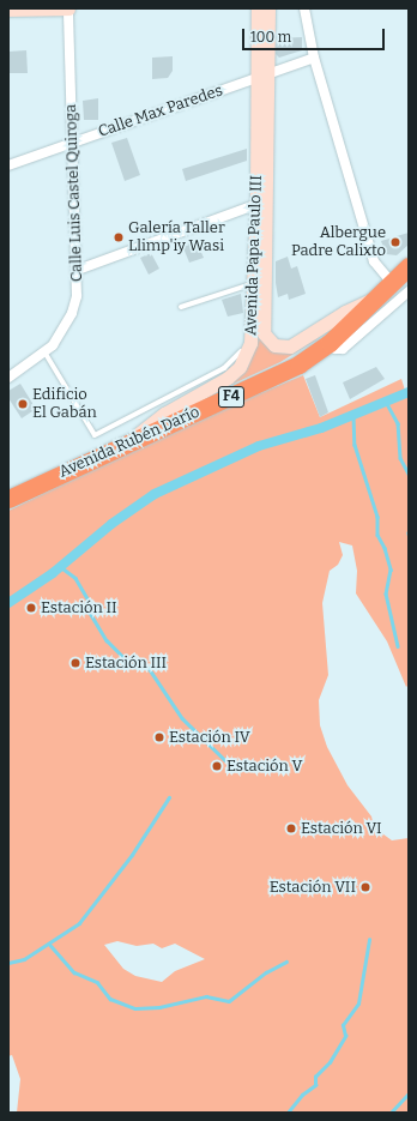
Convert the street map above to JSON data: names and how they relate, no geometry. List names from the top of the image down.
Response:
{
  "streets": {
    "highway": ["F4", "Avenida Rubén Darío"],
    "main road": ["Avenida Papa Paulo III"],
    "street": ["Calle Max Paredes", "Calle Luis Castel Quiroga"]
  },
  "crossings": [
    ["Calle Max Paredes", "Calle Luis Castel Quiroga"],
    ["Calle Max Paredes", "Avenida Papa Paulo III"],
    ["Avenida Papa Paulo III", "Avenida Rubén Darío"]
  ],
  "places": [
    "Galería Taller Llimp'iy Wasi",
    "Albergue Padre Calixto",
    "Edificio El Gabán",
    "Estación II",
    "Estación III",
    "Estación IV",
    "Estación V",
    "Estación VI",
    "Estación VII"
  ],
  "scale_bar": "100 m"
}
